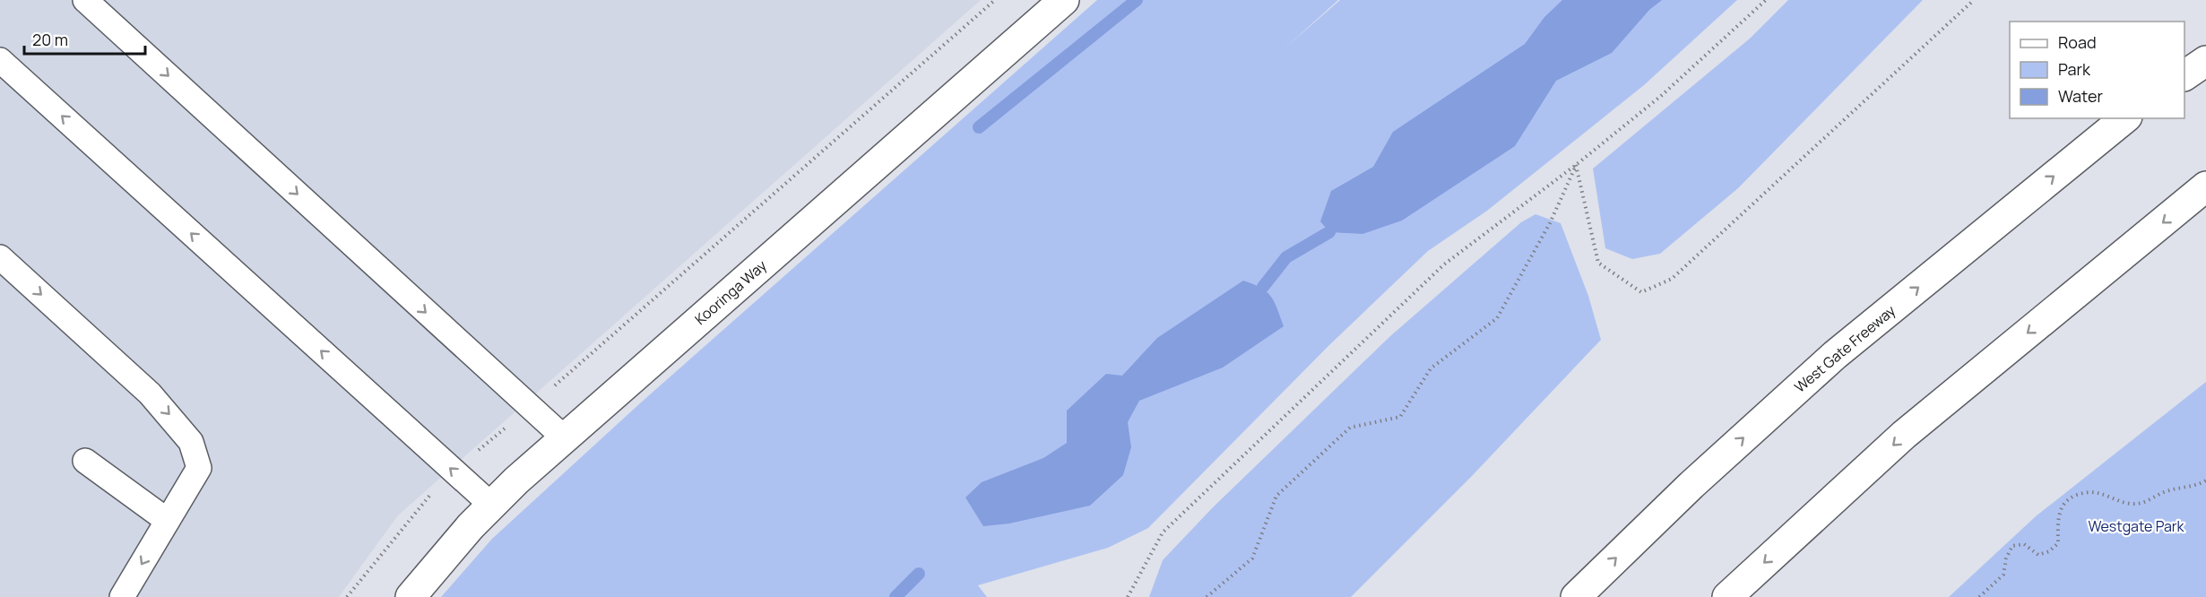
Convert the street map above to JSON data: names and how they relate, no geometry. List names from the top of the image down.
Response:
{
  "streets": {
    "main road": ["Kooringa Way", "West Gate Freeway"]
  },
  "parks": ["Westgate Park"],
  "legend": ["Road", "Park", "Water"],
  "scale_bar": "20 m"
}
